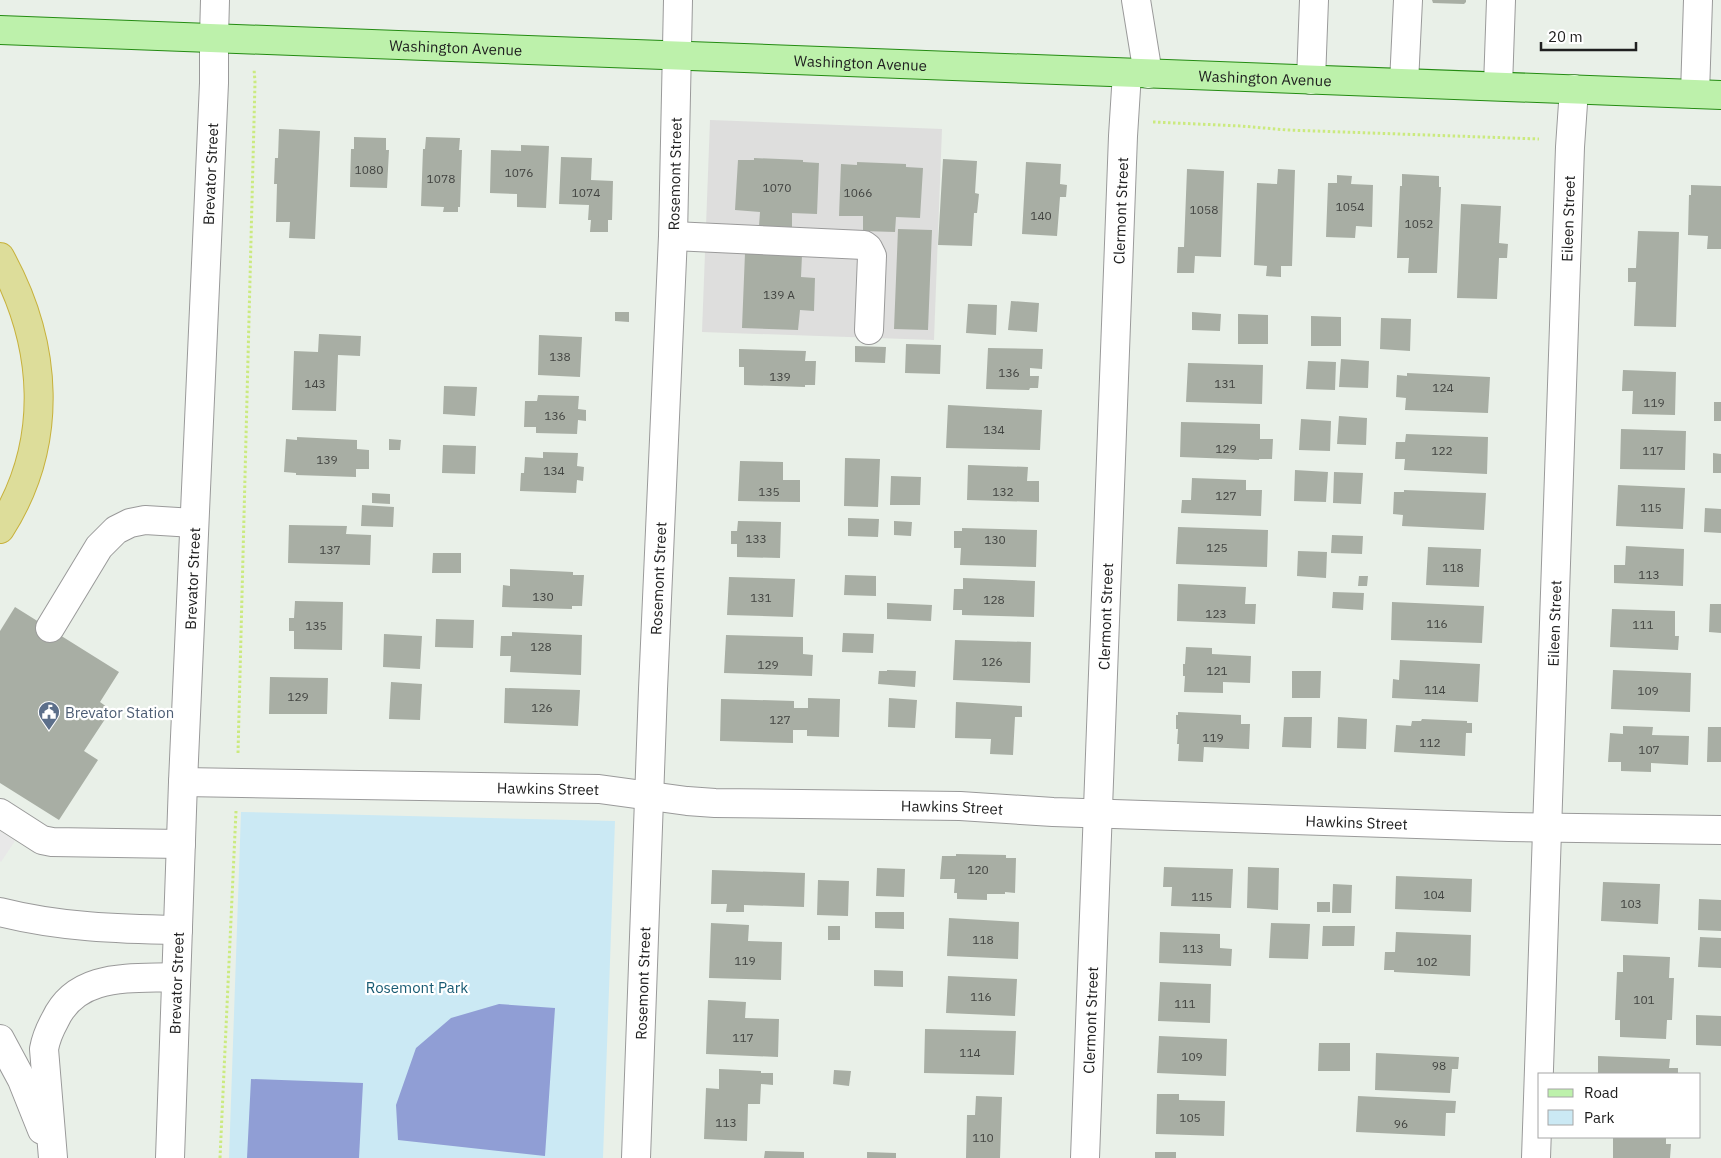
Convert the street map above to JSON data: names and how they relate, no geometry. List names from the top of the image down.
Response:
{
  "streets": {
    "main road": ["Washington Avenue"],
    "street": [
      "Brevator Street",
      "Rosemont Street",
      "Clermont Street",
      "Eileen Street",
      "Hawkins Street"
    ]
  },
  "crossings": [
    ["Washington Avenue", "Brevator Street"],
    ["Washington Avenue", "Rosemont Street"],
    ["Washington Avenue", "Clermont Street"],
    ["Washington Avenue", "Eileen Street"],
    ["Brevator Street", "Hawkins Street"],
    ["Rosemont Street", "Hawkins Street"],
    ["Clermont Street", "Hawkins Street"],
    ["Eileen Street", "Hawkins Street"]
  ],
  "parks": ["Rosemont Park"],
  "places": {
    "public building": ["Brevator Station"]
  },
  "house_numbers": [
    "1080",
    "1076",
    "1078",
    "1070",
    "1074",
    "1066",
    "1054",
    "1058",
    "140",
    "1052",
    "139 A",
    "138",
    "136",
    "139",
    "143",
    "131",
    "124",
    "119",
    "136",
    "134",
    "129",
    "122",
    "117",
    "139",
    "134",
    "135",
    "132",
    "127",
    "115",
    "133",
    "130",
    "125",
    "137",
    "118",
    "113",
    "130",
    "131",
    "128",
    "123",
    "116",
    "111",
    "135",
    "128",
    "126",
    "129",
    "121",
    "114",
    "109",
    "129",
    "126",
    "127",
    "119",
    "112",
    "107",
    "120",
    "104",
    "115",
    "103",
    "118",
    "113",
    "119",
    "102",
    "116",
    "101",
    "111",
    "117",
    "114",
    "109",
    "98",
    "105",
    "113",
    "96",
    "110"
  ],
  "legend": ["Road", "Park"],
  "scale_bar": "20 m"
}
